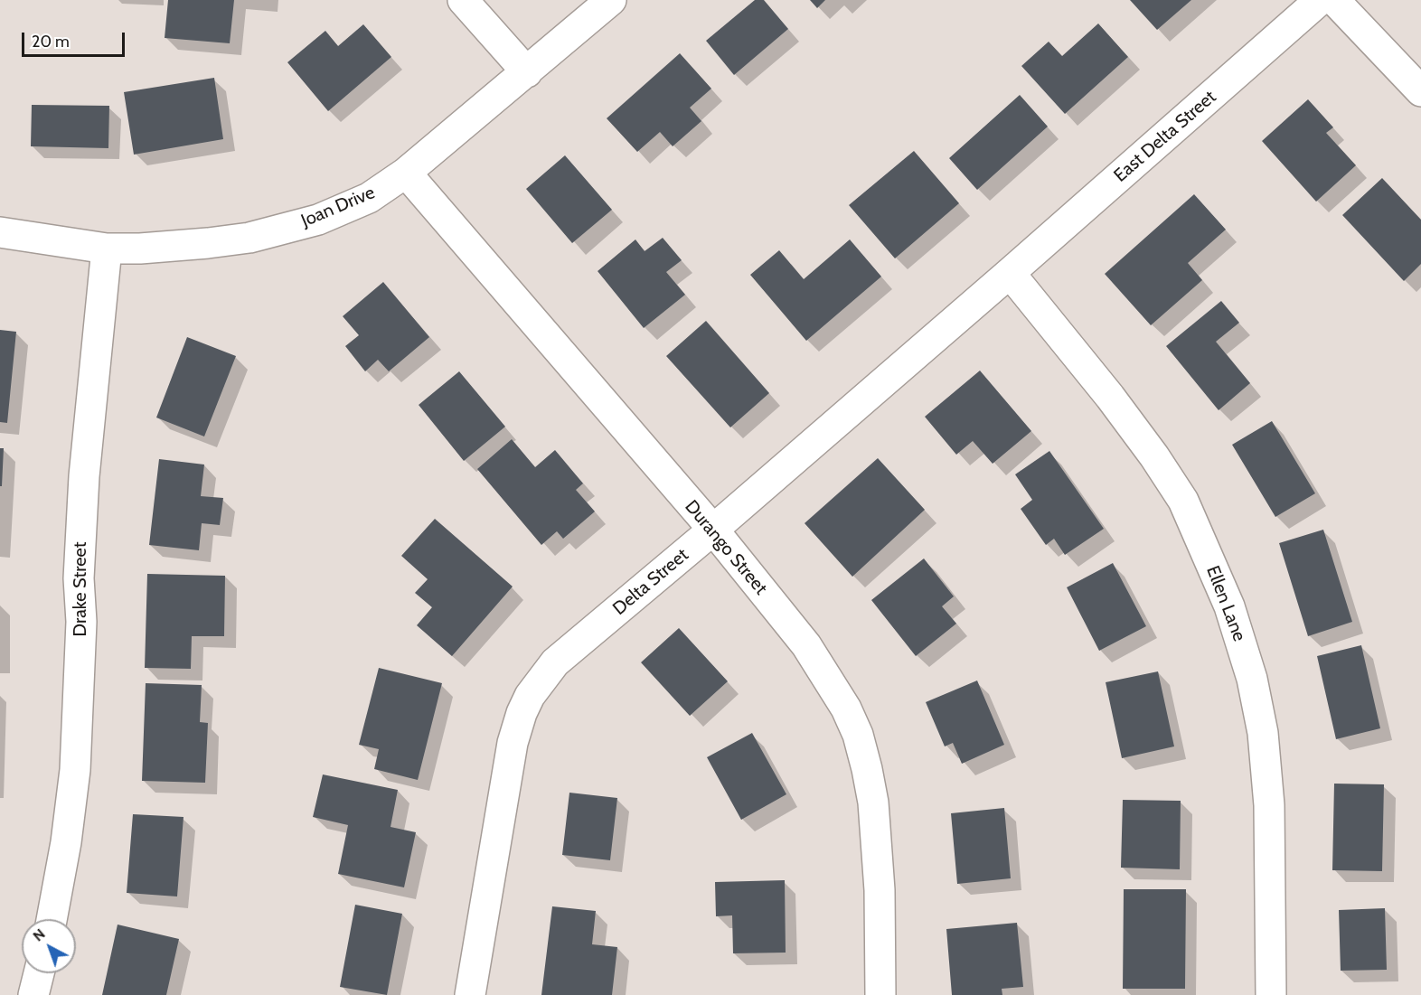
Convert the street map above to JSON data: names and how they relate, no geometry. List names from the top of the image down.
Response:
{
  "streets": {
    "street": [
      "East Delta Street",
      "Joan Drive",
      "Durango Street",
      "Delta Street",
      "Drake Street",
      "Ellen Lane"
    ]
  },
  "crossings": [
    ["East Delta Street", "Delta Street"],
    ["East Delta Street", "Ellen Lane"],
    ["Joan Drive", "Durango Street"],
    ["Joan Drive", "Drake Street"],
    ["Durango Street", "Delta Street"],
    ["Delta Street", "Ellen Lane"]
  ],
  "scale_bar": "20 m",
  "north": "top left"
}
